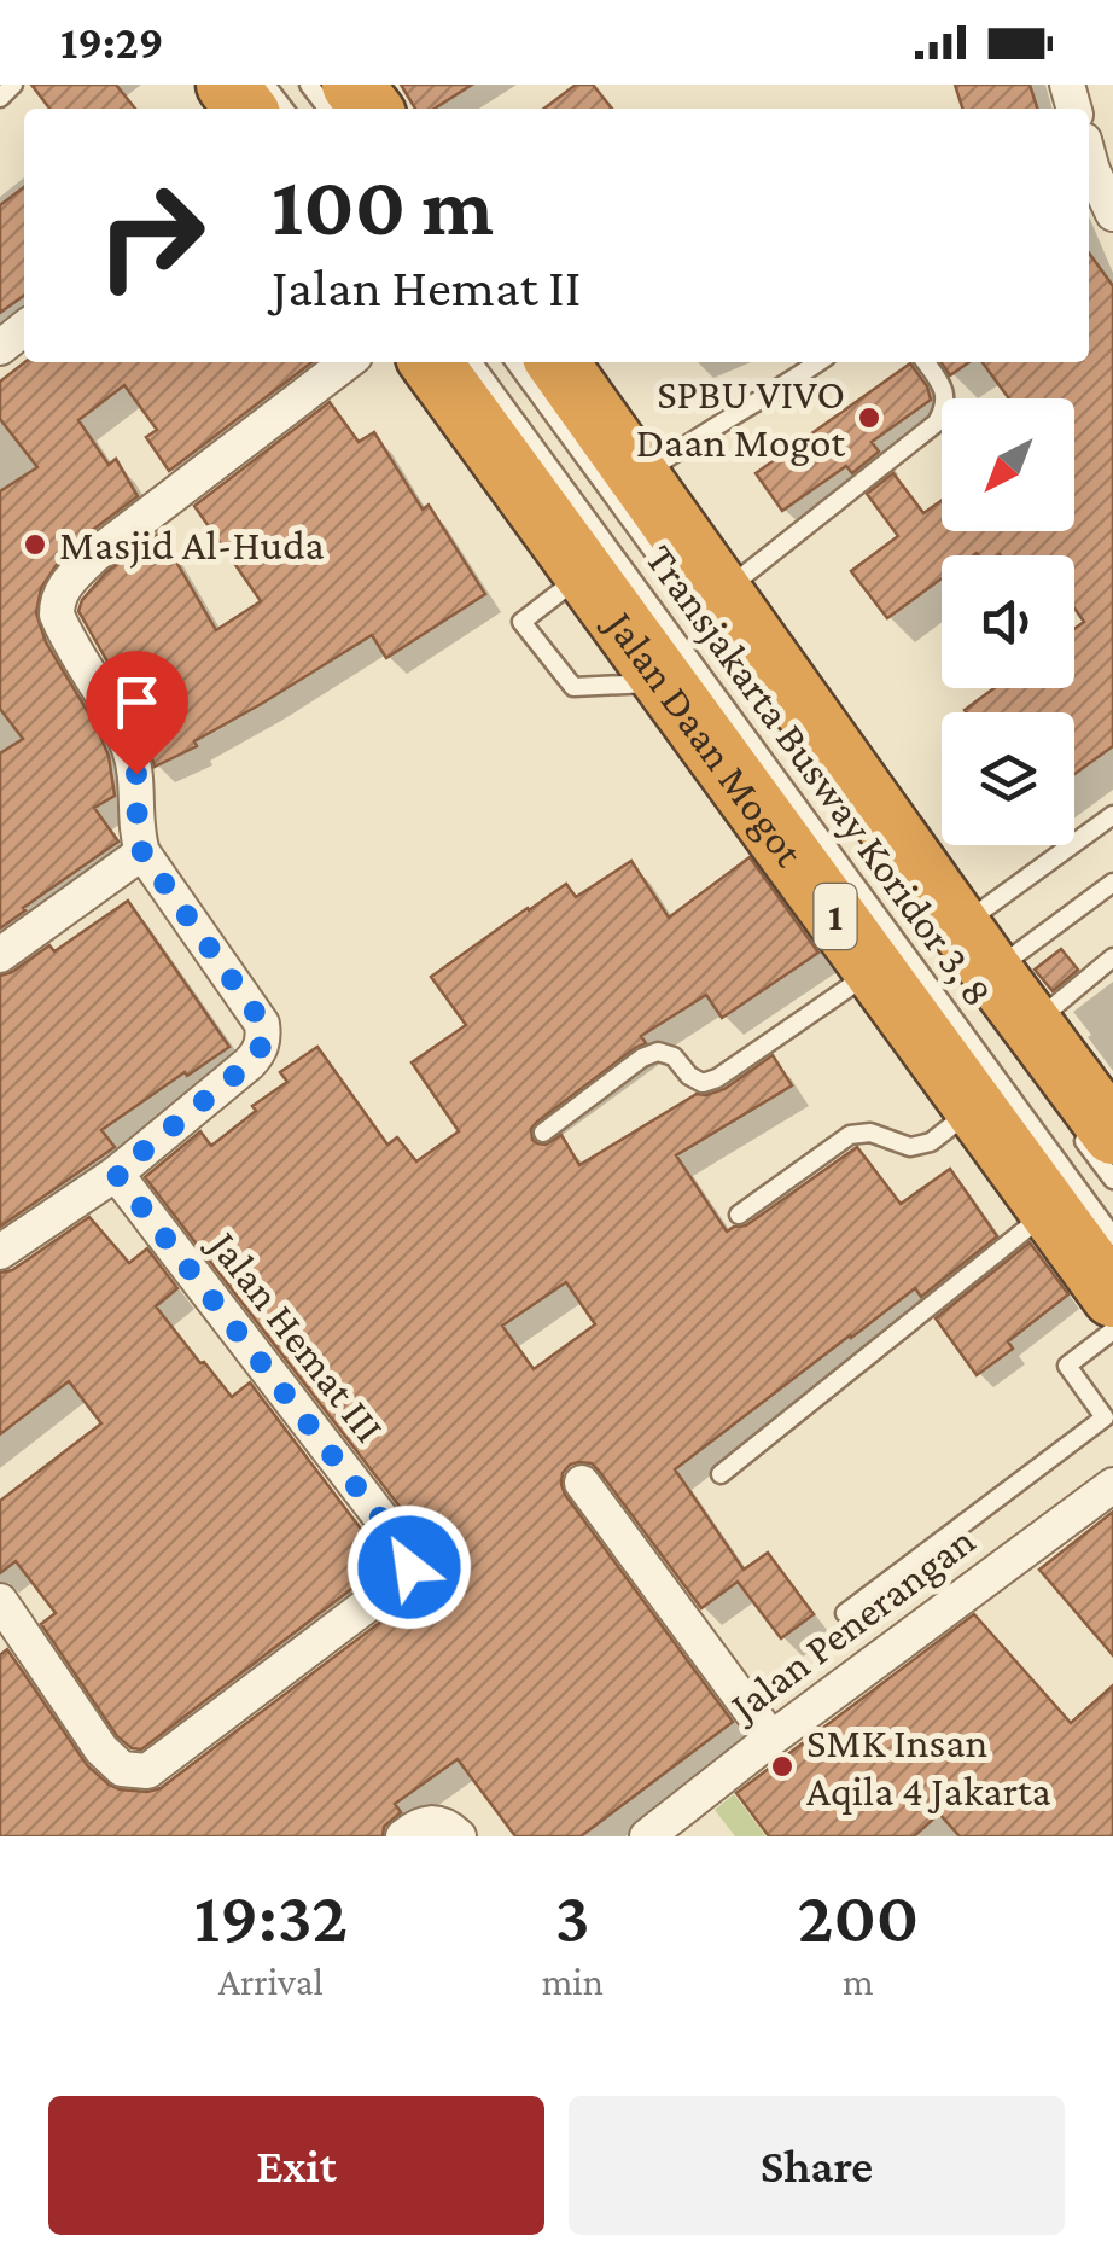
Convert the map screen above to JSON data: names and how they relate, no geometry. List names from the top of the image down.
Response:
{
  "streets": {
    "highway": ["Jalan Daan Mogot", "1"],
    "street": ["Jalan Hemat III", "Jalan Penerangan"],
    "lane": ["Transjakarta Busway Koridor 3, 8"]
  },
  "crossings": [
    ["Jalan Daan Mogot", "Transjakarta Busway Koridor 3, 8"]
  ],
  "places": ["SPBU VIVO Daan Mogot", "Masjid Al-Huda", "SMK Insan Aqila 4 Jakarta"],
  "north": "bottom left",
  "page": {
    "status": "19:29",
    "turn": ["100 m", "Jalan Hemat II"],
    "eta": [
      "19:32",
      "Arrival",
      "3",
      "min",
      "200",
      "m"
    ],
    "buttons": ["Exit", "Share"]
  }
}
